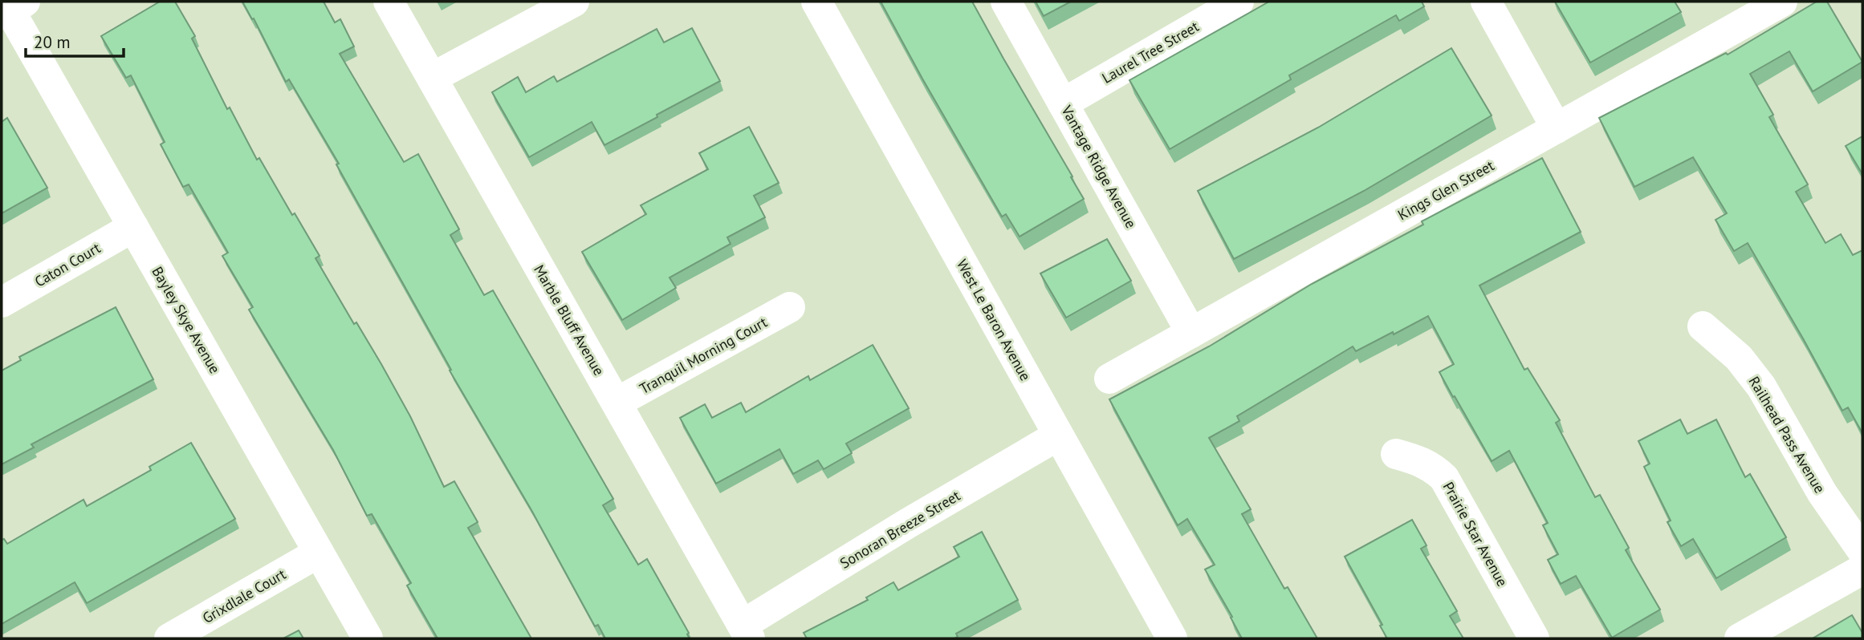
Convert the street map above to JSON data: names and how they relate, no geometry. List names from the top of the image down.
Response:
{
  "streets": {
    "street": [
      "Laurel Tree Street",
      "Vantage Ridge Avenue",
      "Kings Glen Street",
      "Caton Court",
      "Bayley Skye Avenue",
      "Marble Bluff Avenue",
      "West Le Baron Avenue",
      "Tranquil Morning Court",
      "Railhead Pass Avenue",
      "Sonoran Breeze Street",
      "Prairie Star Avenue",
      "Grixdlale Court"
    ]
  },
  "crossings": [
    ["Laurel Tree Street", "Vantage Ridge Avenue"],
    ["Vantage Ridge Avenue", "Kings Glen Street"],
    ["Caton Court", "Bayley Skye Avenue"],
    ["Bayley Skye Avenue", "Grixdlale Court"],
    ["Marble Bluff Avenue", "Tranquil Morning Court"],
    ["Marble Bluff Avenue", "Sonoran Breeze Street"],
    ["West Le Baron Avenue", "Sonoran Breeze Street"]
  ],
  "scale_bar": "20 m"
}
